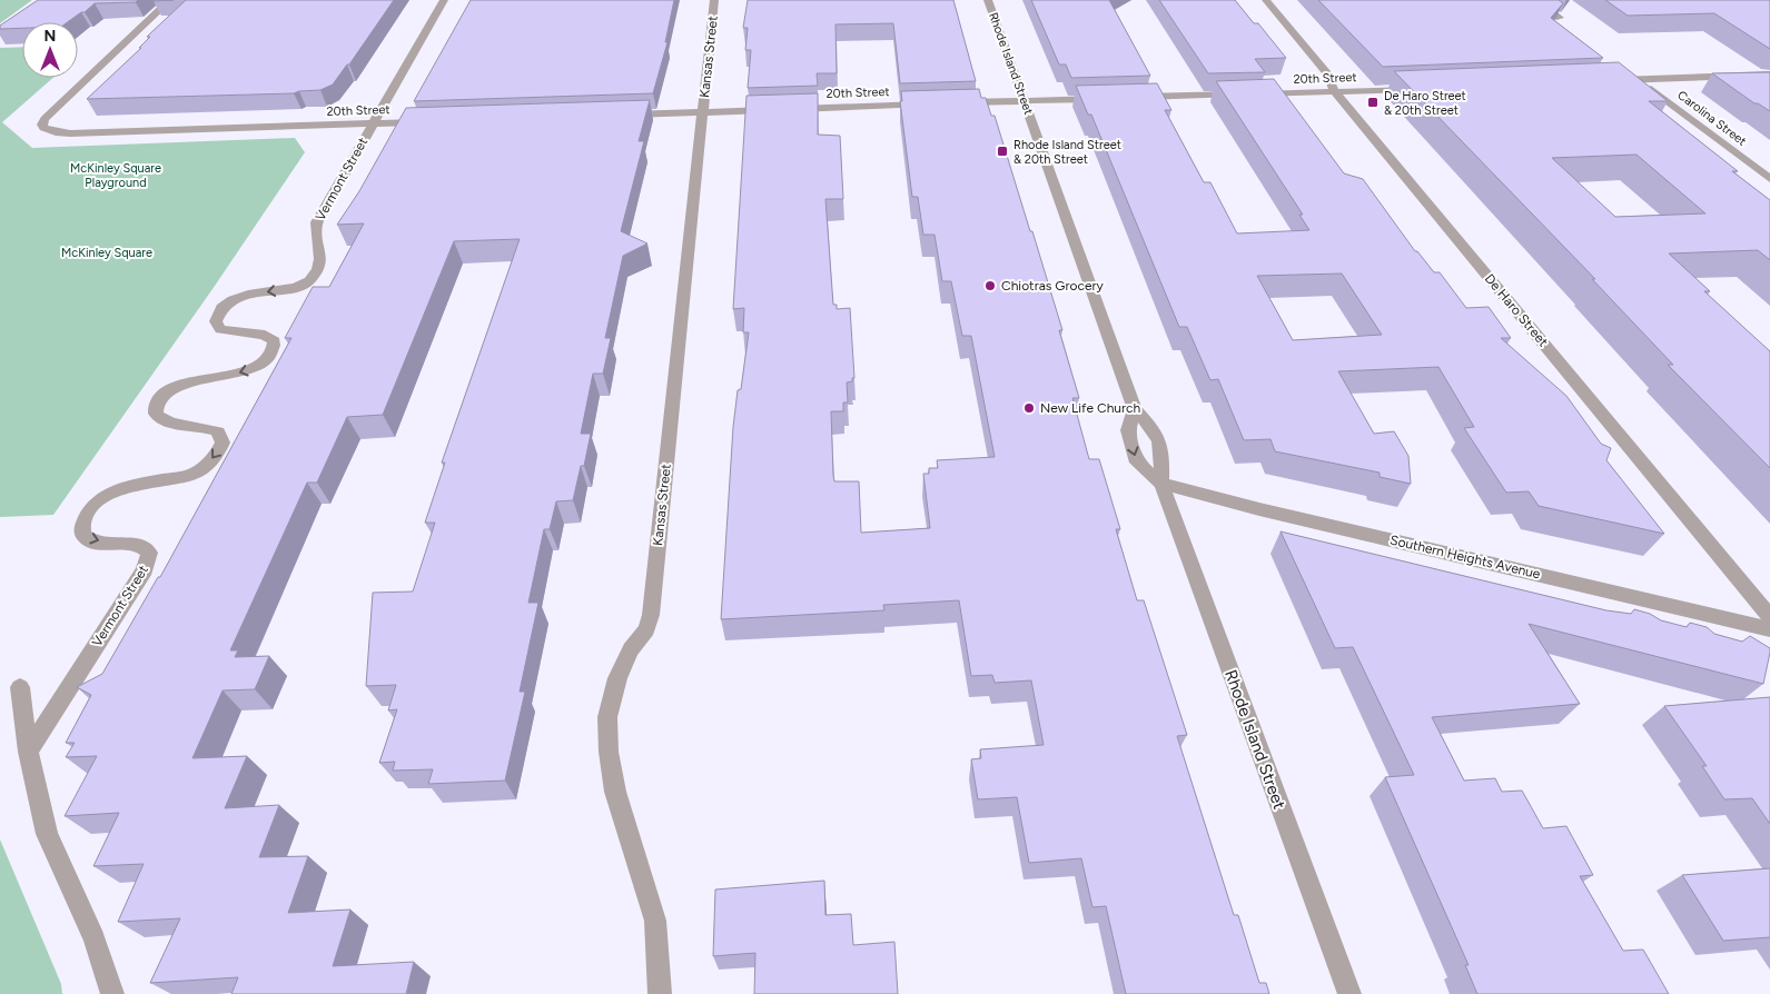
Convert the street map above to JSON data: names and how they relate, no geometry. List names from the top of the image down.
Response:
{
  "streets": {
    "street": [
      "Kansas Street",
      "Rhode Island Street",
      "20th Street",
      "Carolina Street",
      "Vermont Street",
      "De Haro Street",
      "Southern Heights Avenue"
    ]
  },
  "crossings": [
    ["Kansas Street", "20th Street"],
    ["Rhode Island Street", "Southern Heights Avenue"],
    ["20th Street", "Vermont Street"],
    ["20th Street", "De Haro Street"]
  ],
  "parks": ["McKinley Square Playground", "McKinley Square"],
  "places": {
    "transit": ["De Haro Street & 20th Street", "Rhode Island Street & 20th Street"],
    "other": ["Chiotras Grocery", "New Life Church"]
  },
  "north": "top"
}
